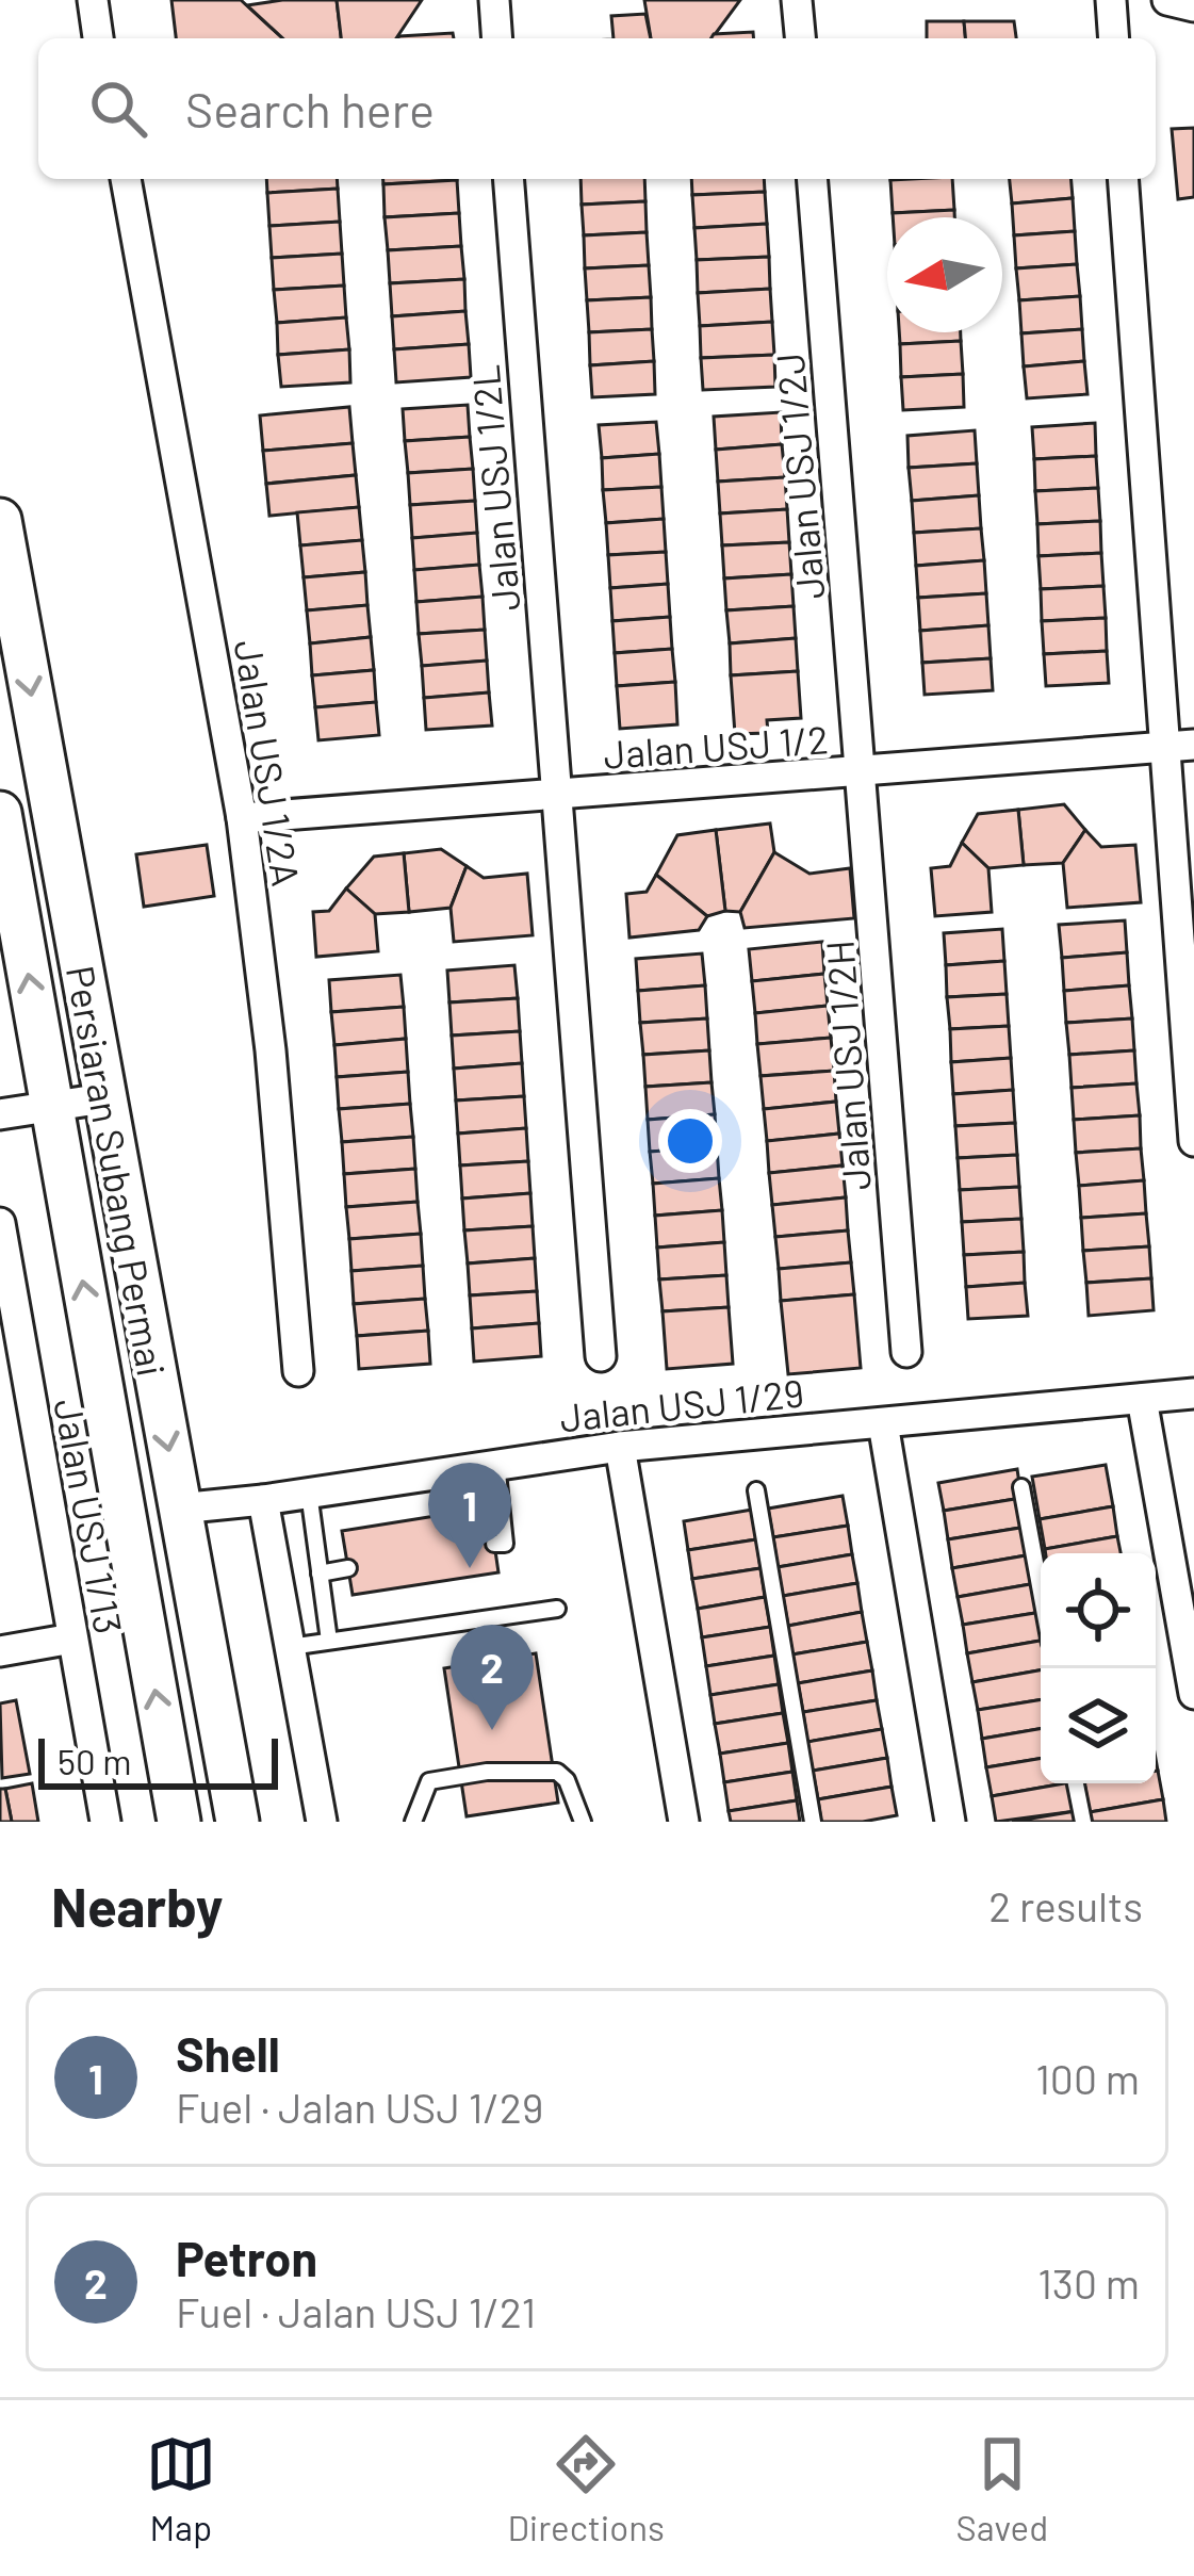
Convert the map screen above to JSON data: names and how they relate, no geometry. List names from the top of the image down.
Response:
{
  "streets": {
    "main road": ["Persiaran Subang Permai"],
    "street": [
      "Jalan USJ 1/2J",
      "Jalan USJ 1/2L",
      "Jalan USJ 1/2",
      "Jalan USJ 1/2A",
      "Jalan USJ 1/2H",
      "Jalan USJ 1/29",
      "Jalan USJ 1/13"
    ]
  },
  "crossings": [
    ["Jalan USJ 1/2J", "Jalan USJ 1/2"],
    ["Jalan USJ 1/2J", "Jalan USJ 1/2H"],
    ["Jalan USJ 1/2L", "Jalan USJ 1/2"],
    ["Jalan USJ 1/2", "Jalan USJ 1/2A"],
    ["Jalan USJ 1/2", "Jalan USJ 1/2H"],
    ["Persiaran Subang Permai", "Jalan USJ 1/29"]
  ],
  "scale_bar": "50 m",
  "north": "left",
  "page": {
    "search": "Search here",
    "pins": ["1", "2"],
    "scale": "50 m",
    "heading": ["Nearby", "2 results"],
    "list": [
      {
        "mark": "1",
        "name": "Shell",
        "note": "Fuel · Jalan USJ 1/29",
        "value": "100 m"
      },
      {
        "mark": "2",
        "name": "Petron",
        "note": "Fuel · Jalan USJ 1/21",
        "value": "130 m"
      }
    ],
    "nav": ["Map", "Directions", "Saved"]
  }
}
